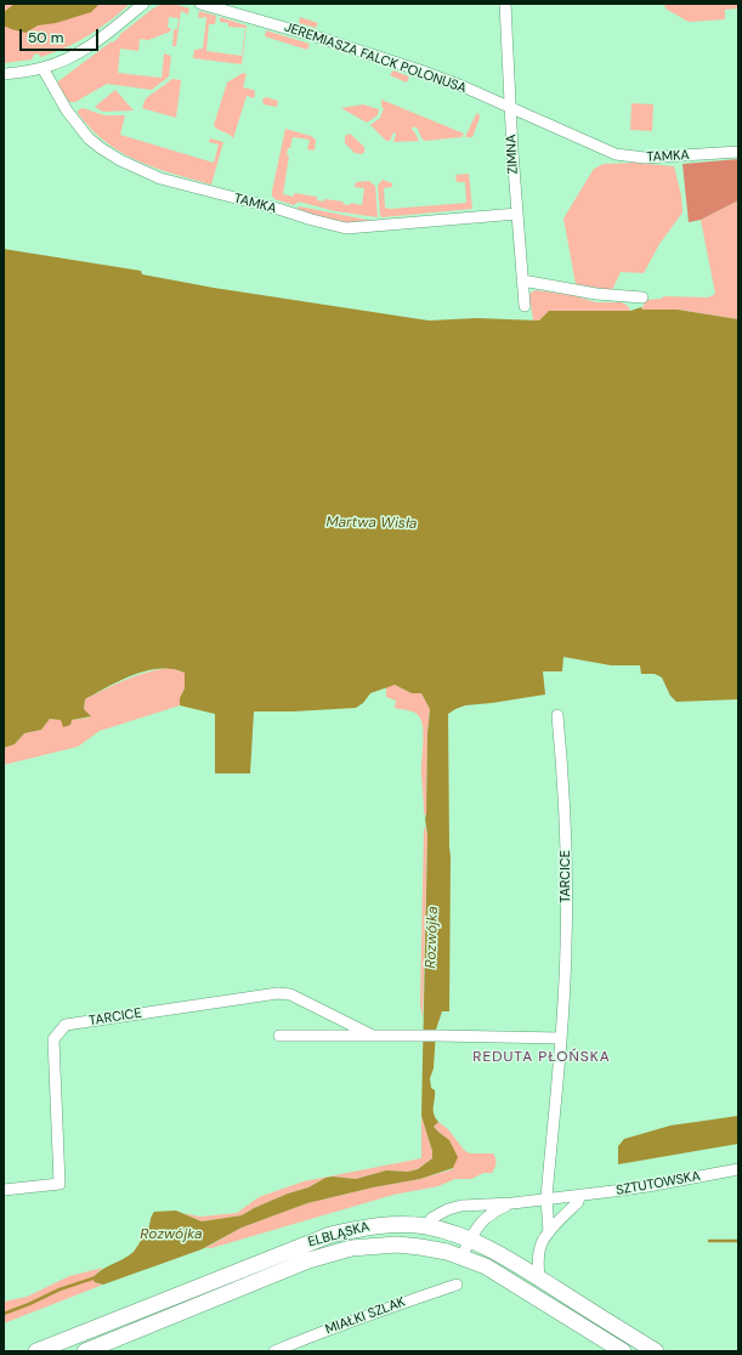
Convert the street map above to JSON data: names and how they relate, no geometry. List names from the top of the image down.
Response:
{
  "streets": {
    "main road": ["ELBLĄSKA"],
    "street": [
      "JEREMIASZA FALCK POLONUSA",
      "ZIMNA",
      "TAMKA",
      "TARCICE",
      "SZTUTOWSKA",
      "MIAŁKI SZLAK"
    ]
  },
  "crossings": [
    ["JEREMIASZA FALCK POLONUSA", "ZIMNA"],
    ["JEREMIASZA FALCK POLONUSA", "TAMKA"],
    ["ZIMNA", "TAMKA"],
    ["TARCICE", "SZTUTOWSKA"],
    ["SZTUTOWSKA", "ELBLĄSKA"]
  ],
  "districts": ["REDUTA PŁOŃSKA"],
  "water": ["Martwa Wisła", "Rozwójka"],
  "scale_bar": "50 m"
}
